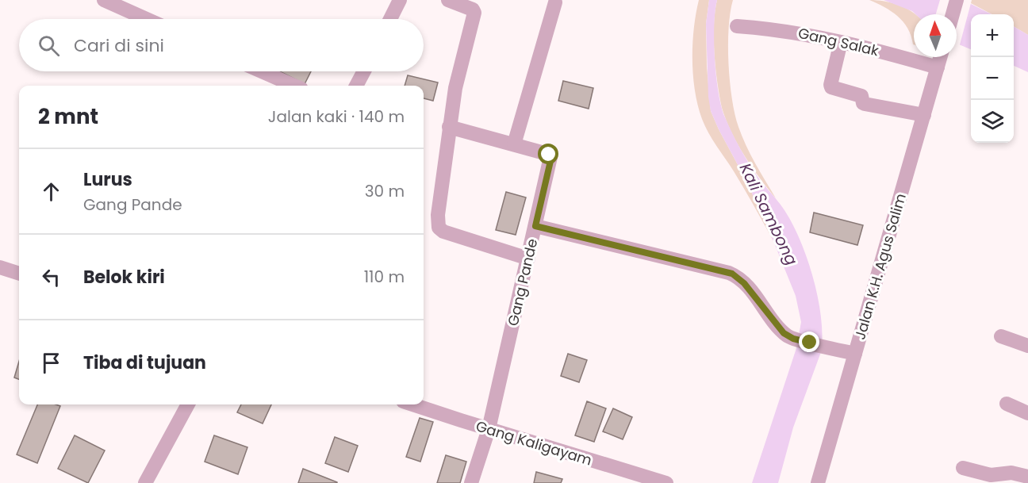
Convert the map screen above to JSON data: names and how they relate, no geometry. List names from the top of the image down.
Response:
{
  "streets": {
    "street": [
      "Gang Salak",
      "Jalan K.H. Agus Salim",
      "Gang Pande",
      "Gang Kaligayam"
    ]
  },
  "crossings": [
    ["Gang Salak", "Jalan K.H. Agus Salim"],
    ["Gang Pande", "Gang Kaligayam"]
  ],
  "water": ["Kali Sambong"],
  "north": "top",
  "page": {
    "map_buttons": ["+", "−"],
    "search": "Cari di sini",
    "heading": ["2 mnt", "Jalan kaki · 140 m"],
    "list": [
      ["Lurus", "Gang Pande", "30 m"],
      ["Belok kiri", "110 m"],
      "Tiba di tujuan"
    ]
  }
}
